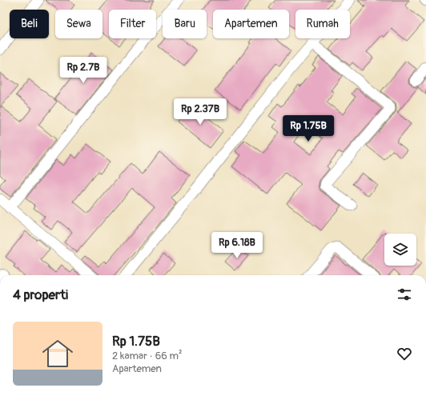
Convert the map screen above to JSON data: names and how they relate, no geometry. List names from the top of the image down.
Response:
{
  "page": {
    "chip": [
      "Beli",
      "Sewa",
      "Filter",
      "Baru",
      "Apartemen",
      "Rumah"
    ],
    "price": [
      "Rp 2.7B",
      "Rp 2.37B",
      "Rp 1.75B",
      "Rp 6.18B"
    ],
    "heading": "4 properti",
    "list": [
      {
        "name": "Rp 1.75B",
        "note": "2 kamar · 66 m² · Apartemen"
      }
    ]
  }
}
